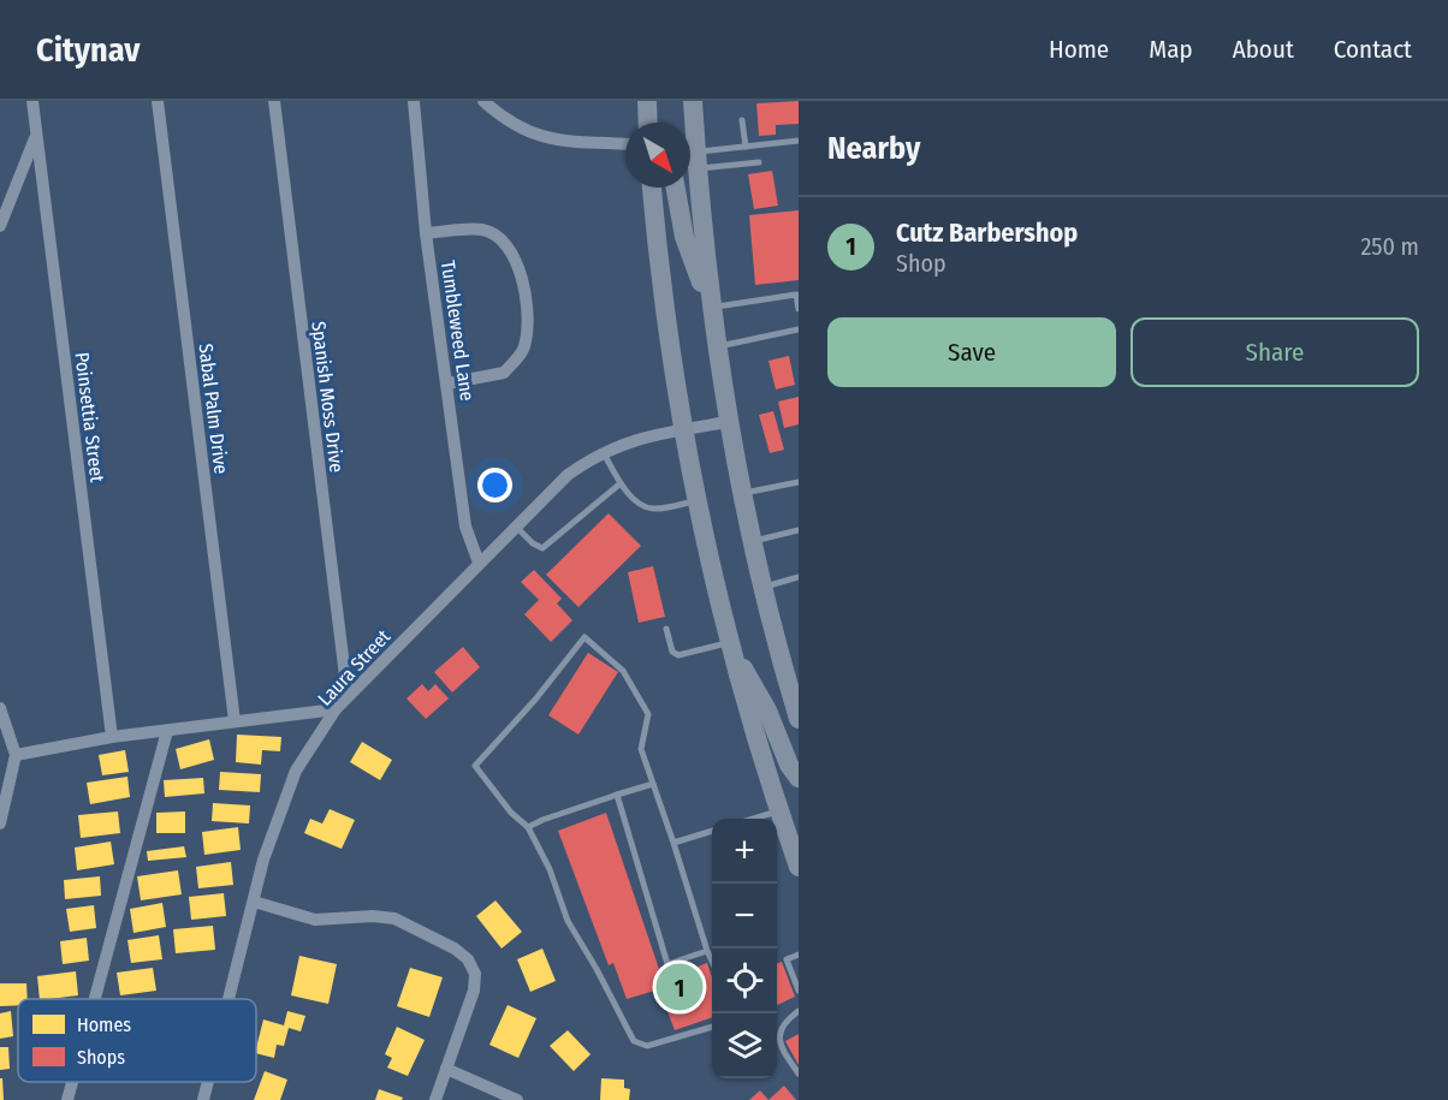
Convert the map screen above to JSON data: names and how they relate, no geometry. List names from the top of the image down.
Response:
{
  "streets": {
    "street": [
      "Tumbleweed Lane",
      "Spanish Moss Drive",
      "Sabal Palm Drive",
      "Poinsettia Street",
      "Laura Street"
    ]
  },
  "crossings": [
    ["Tumbleweed Lane", "Laura Street"],
    ["Spanish Moss Drive", "Laura Street"]
  ],
  "legend": ["Homes", "Shops"],
  "north": "bottom right",
  "page": {
    "header": "Citynav",
    "nav": [
      "Home",
      "Map",
      "About",
      "Contact"
    ],
    "heading": "Nearby",
    "list": [
      {
        "mark": "1",
        "name": "Cutz Barbershop",
        "note": "Shop",
        "value": "250 m"
      }
    ],
    "buttons": ["Save", "Share"],
    "map_buttons": ["+", "−"],
    "pins": "1"
  }
}
